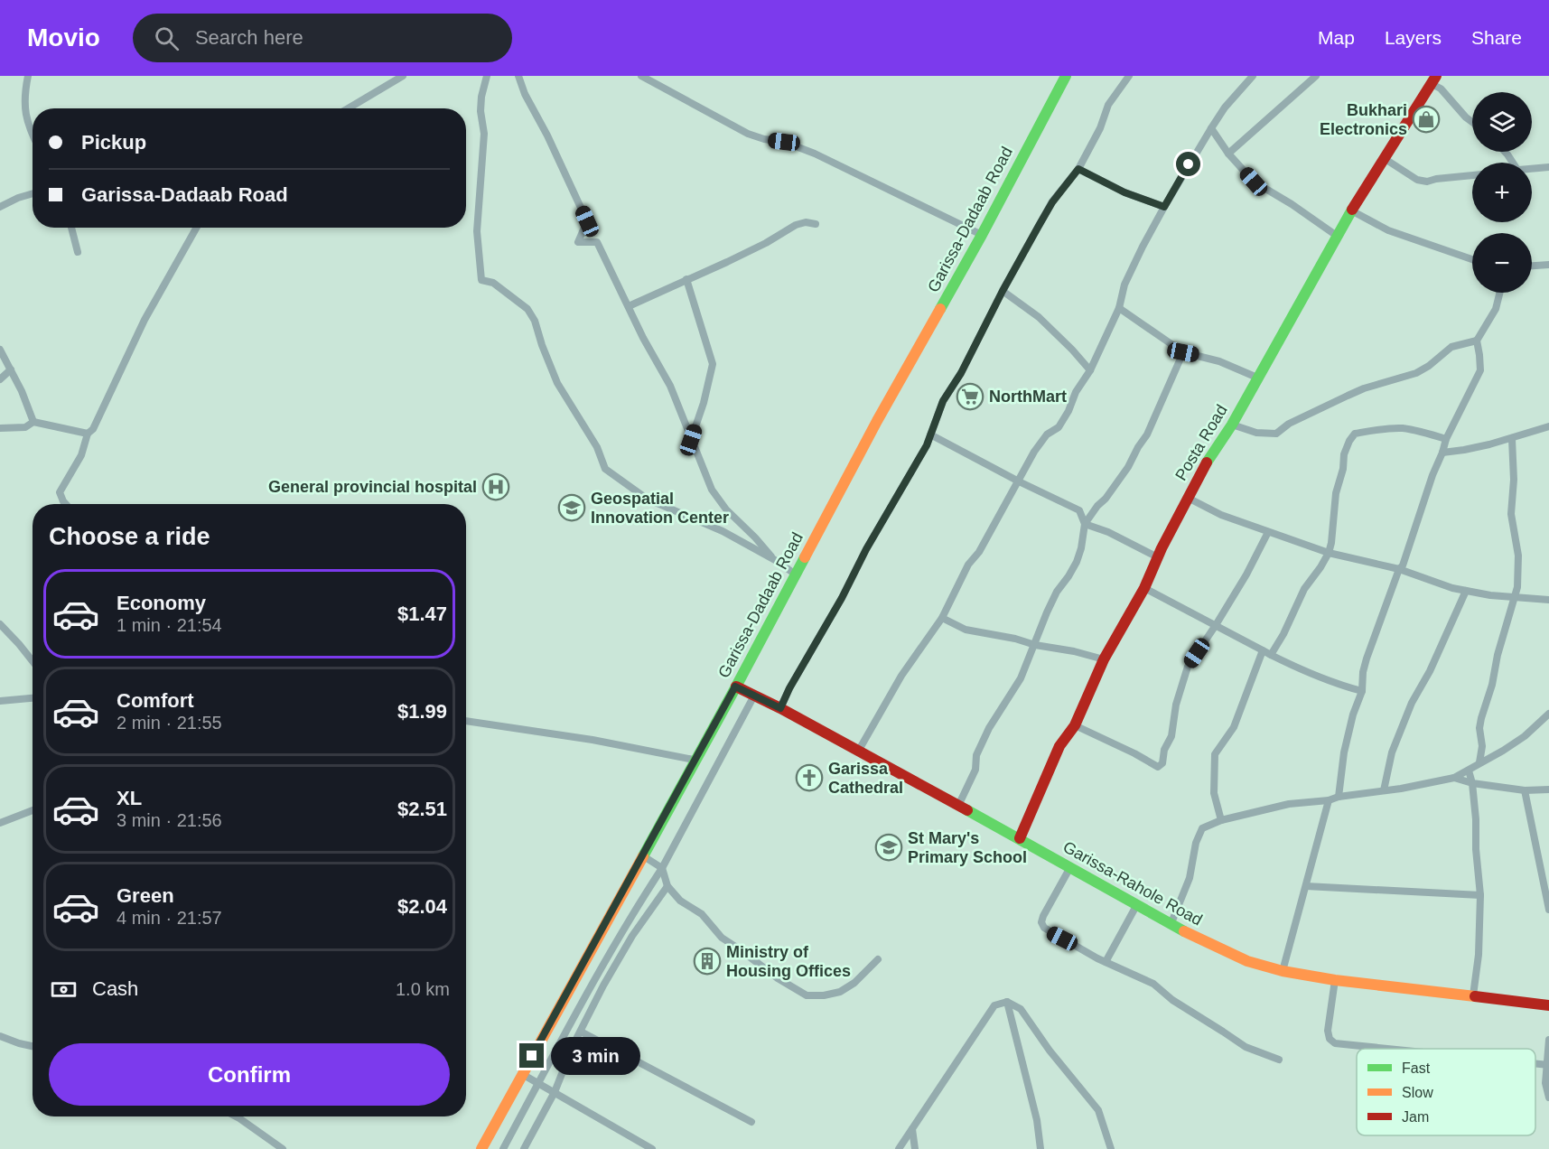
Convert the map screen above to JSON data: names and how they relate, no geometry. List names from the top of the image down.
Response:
{
  "streets": {
    "main road": ["Garissa-Dadaab Road", "Posta Road", "Garissa-Rahole Road"]
  },
  "crossings": [
    ["Garissa-Dadaab Road", "Garissa-Rahole Road"],
    ["Posta Road", "Garissa-Rahole Road"]
  ],
  "places": {
    "shop": ["Bukhari Electronics"],
    "supermarket": ["NorthMart"],
    "hospital": ["General provincial hospital"],
    "school or university": ["Geospatial Innovation Center", "St Mary's Primary School"],
    "church": ["Garissa Cathedral"],
    "building": ["Ministry of Housing Offices"]
  },
  "legend": ["Fast", "Slow", "Jam"],
  "page": {
    "header": "Movio",
    "search": "Search here",
    "nav": ["Map", "Layers", "Share"],
    "map_buttons": ["+", "−"],
    "banner": ["Pickup", "Garissa-Dadaab Road"],
    "heading": "Choose a ride",
    "list": [
      {
        "name": "Economy",
        "note": "1 min · 21:54",
        "value": "$1.47"
      },
      {
        "name": "Comfort",
        "note": "2 min · 21:55",
        "value": "$1.99"
      },
      {
        "name": "XL",
        "note": "3 min · 21:56",
        "value": "$2.51"
      },
      {
        "name": "Green",
        "note": "4 min · 21:57",
        "value": "$2.04"
      }
    ],
    "pay": ["Cash", "1.0 km"],
    "buttons": "Confirm",
    "bubble": "3 min"
  }
}
